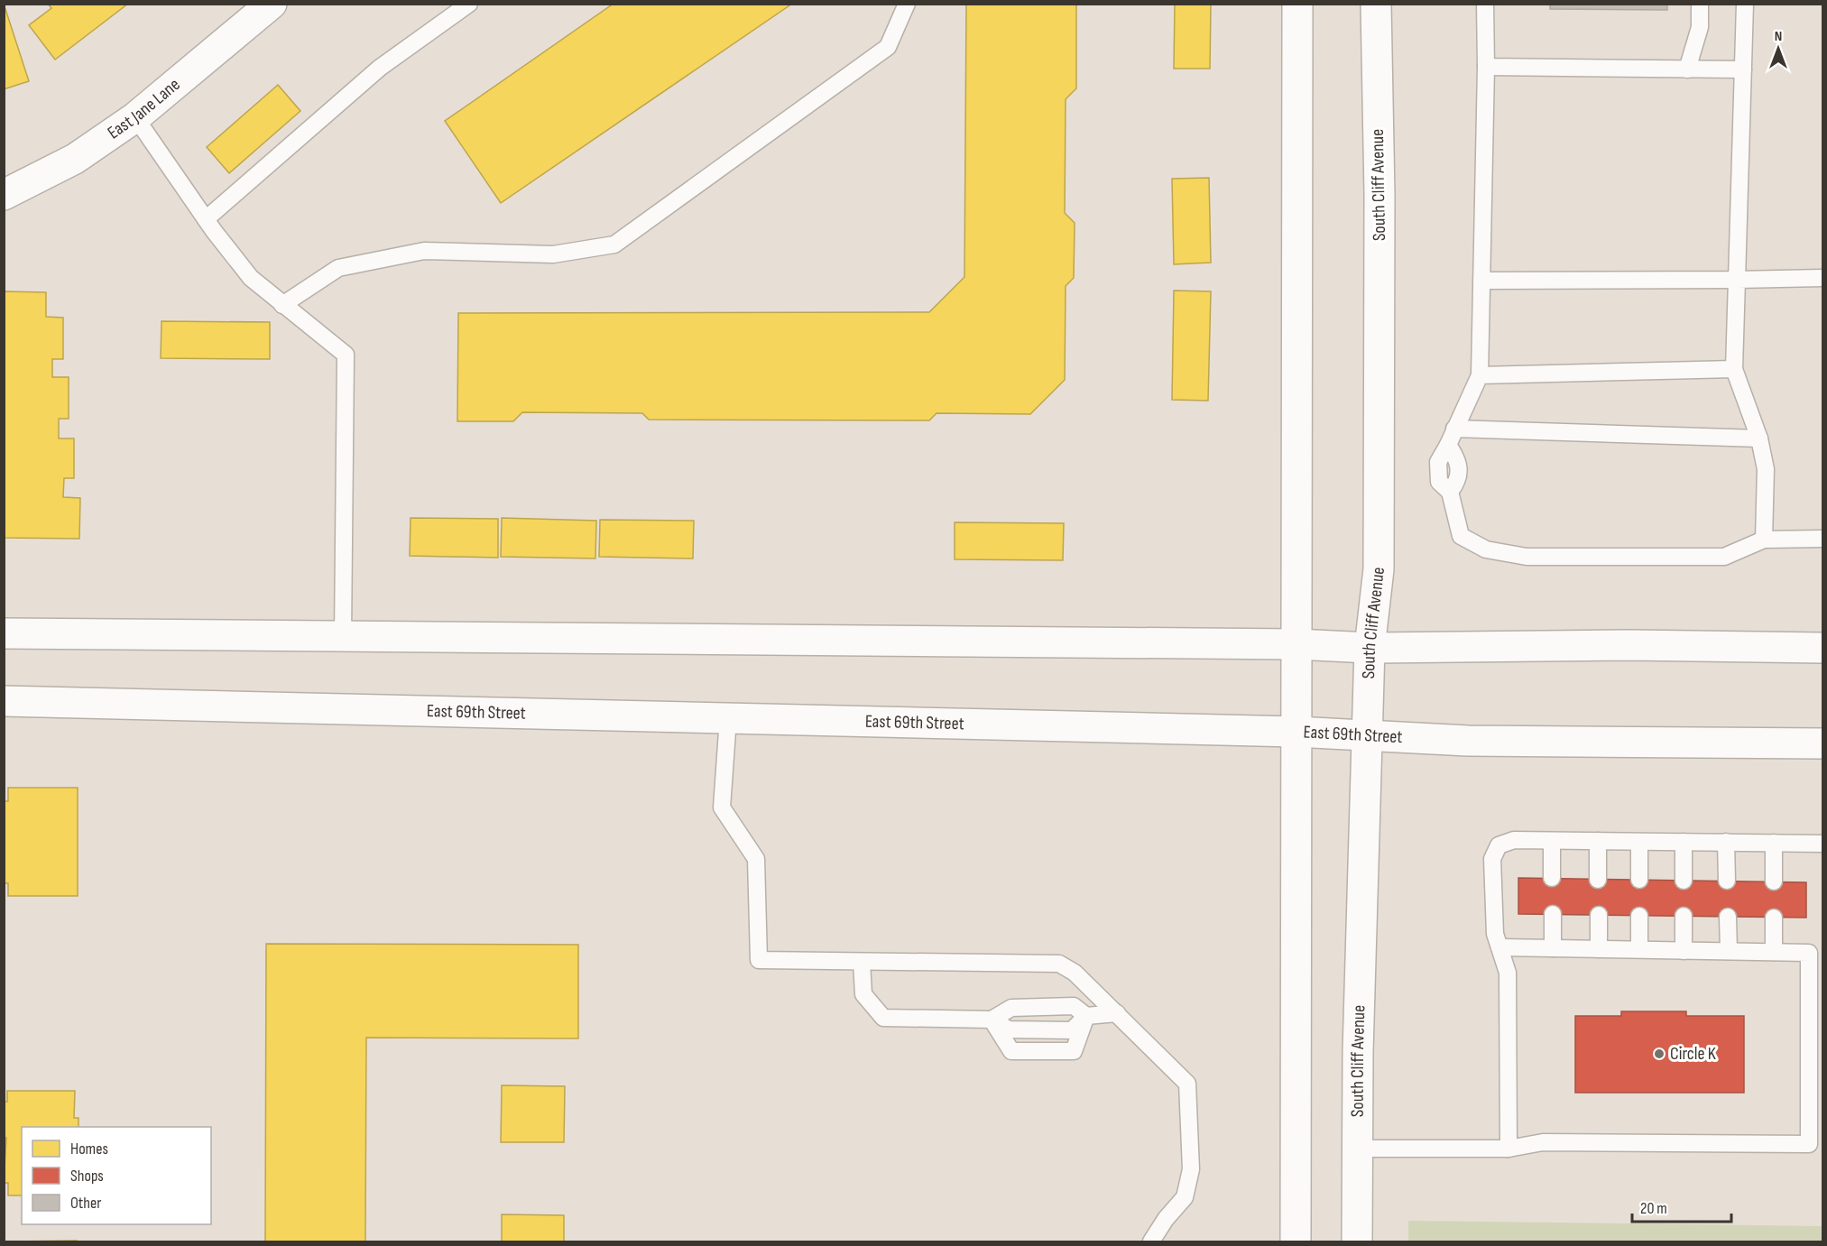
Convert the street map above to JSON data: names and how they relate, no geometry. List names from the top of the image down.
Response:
{
  "streets": {
    "main road": ["East Jane Lane", "South Cliff Avenue", "East 69th Street"]
  },
  "crossings": [
    ["South Cliff Avenue", "East 69th Street"]
  ],
  "places": ["Circle K"],
  "legend": ["Homes", "Shops", "Other"],
  "scale_bar": "20 m",
  "north": "top"
}
